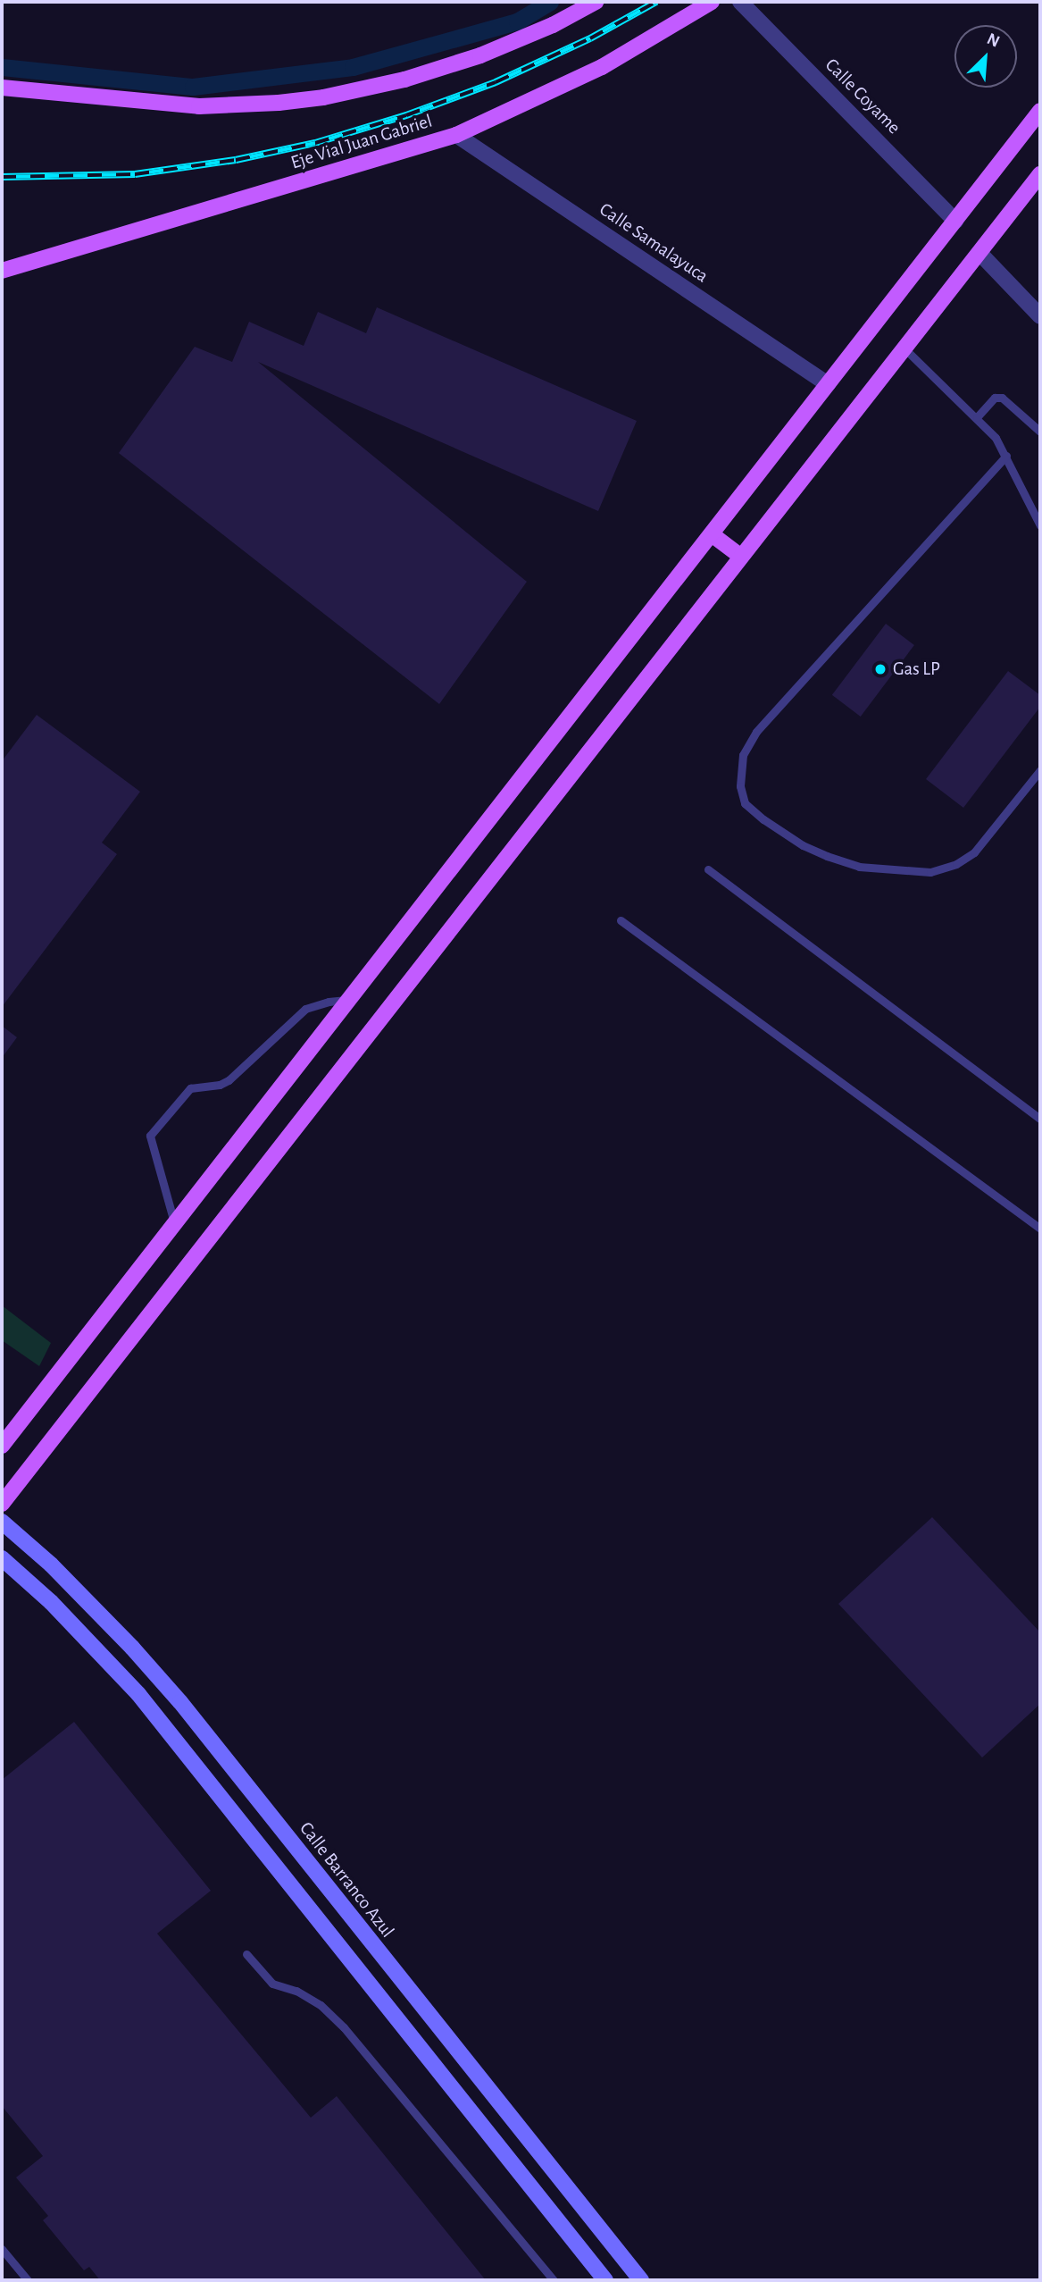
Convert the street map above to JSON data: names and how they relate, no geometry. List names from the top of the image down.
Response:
{
  "streets": {
    "main road": ["Eje Vial Juan Gabriel", "Calle Barranco Azul"],
    "street": ["Calle Coyame", "Calle Samalayuca"]
  },
  "crossings": [
    ["Eje Vial Juan Gabriel", "Calle Samalayuca"]
  ],
  "places": ["Gas LP"],
  "north": "top right"
}
